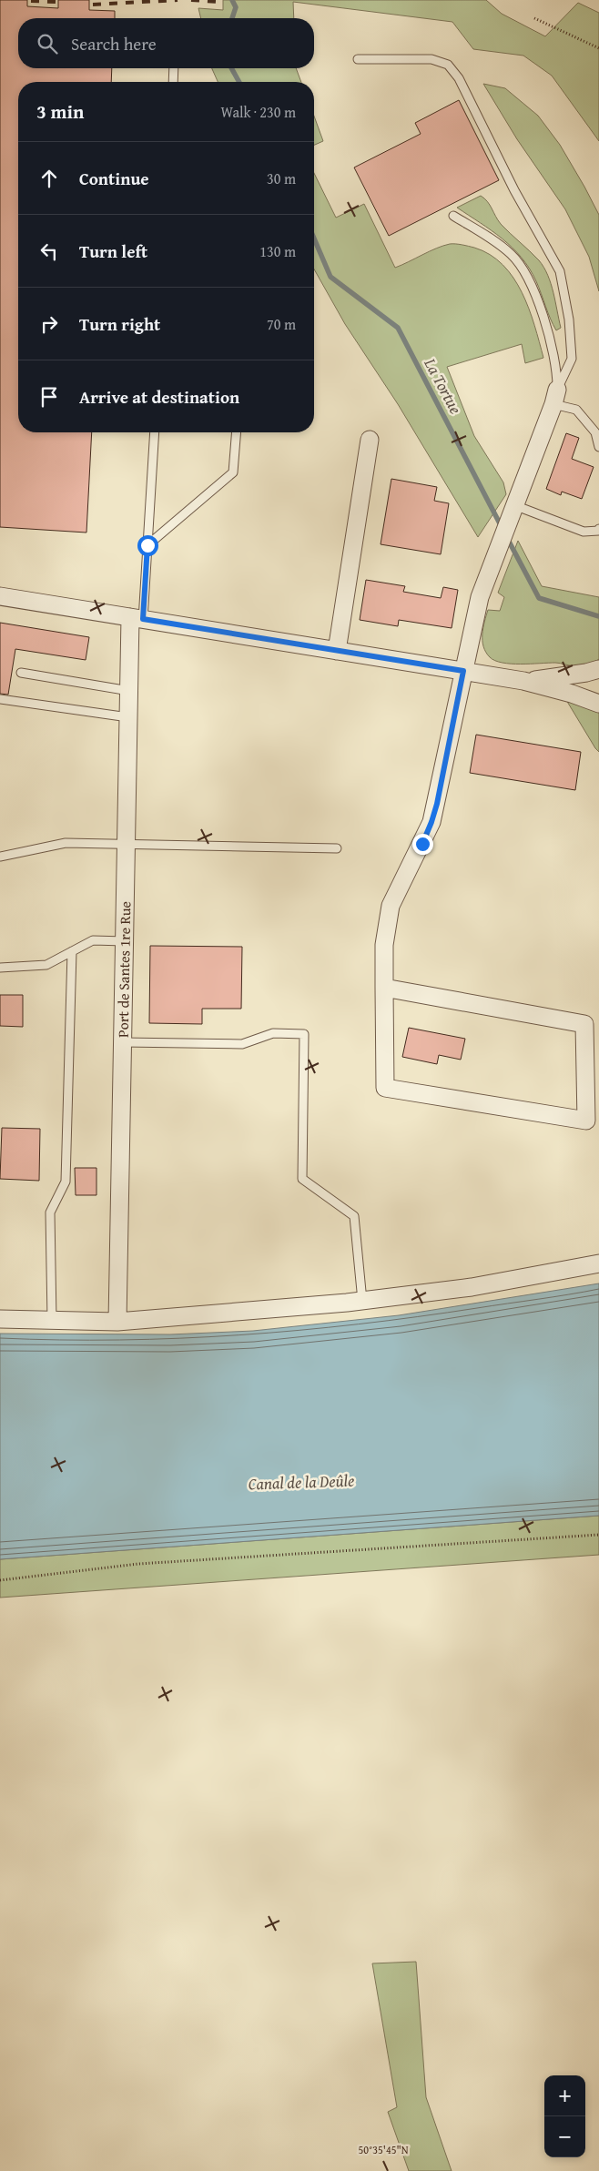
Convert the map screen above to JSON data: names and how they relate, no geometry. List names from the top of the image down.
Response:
{
  "streets": {
    "street": ["Port de Santes 1re Rue"]
  },
  "water": ["La Tortue", "Canal de la Deûle"],
  "page": {
    "search": "Search here",
    "heading": ["3 min", "Walk · 230 m"],
    "list": [
      ["Continue", "30 m"],
      ["Turn left", "130 m"],
      ["Turn right", "70 m"],
      "Arrive at destination"
    ],
    "map_buttons": ["+", "−"]
  },
  "coordinates": ["50°35'45\"N"]
}
